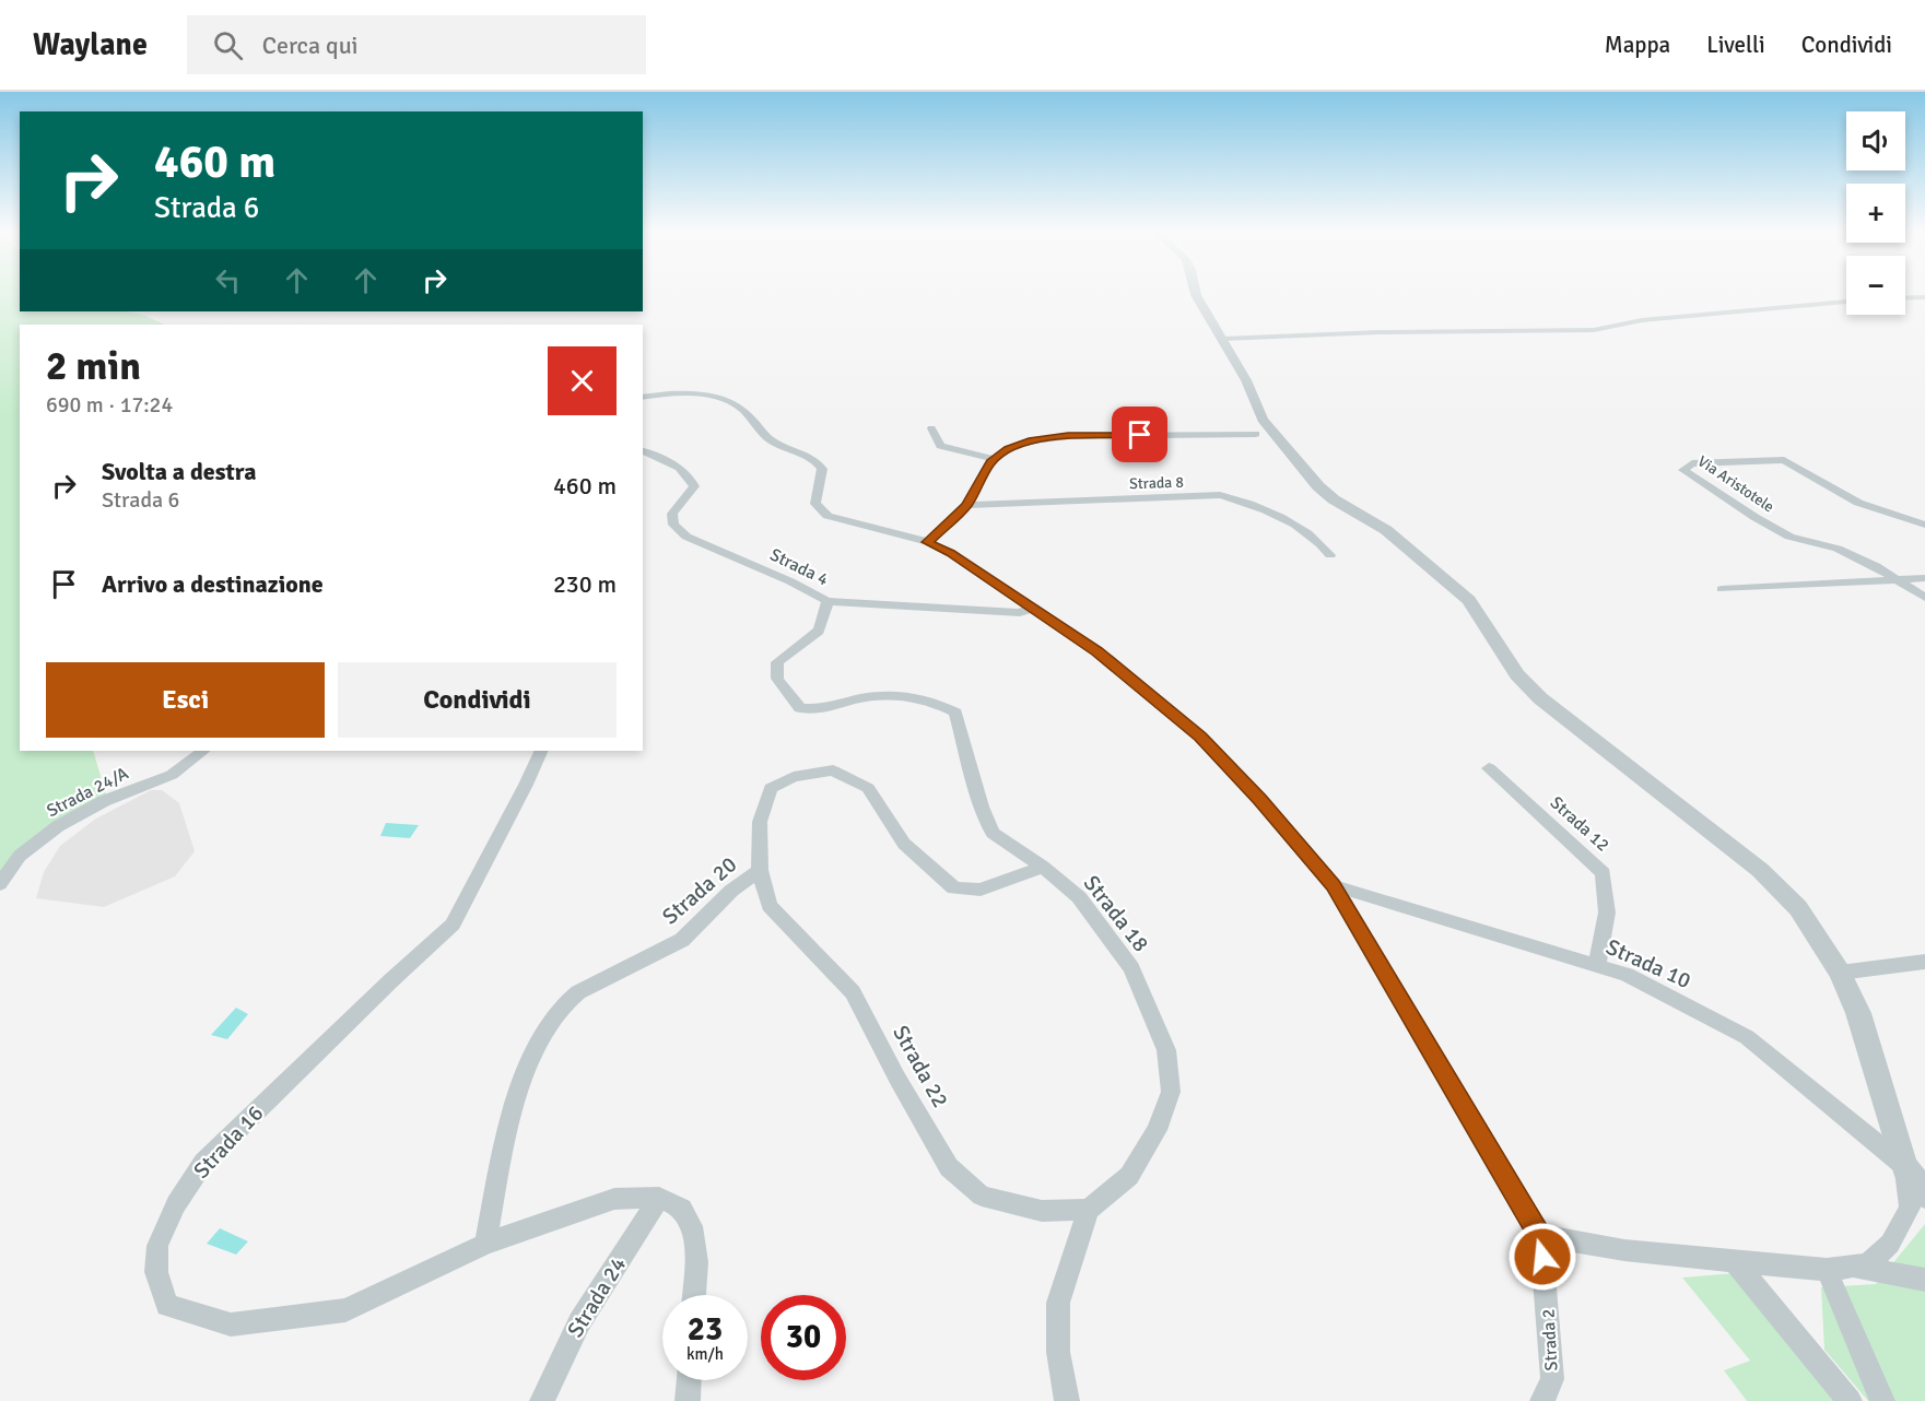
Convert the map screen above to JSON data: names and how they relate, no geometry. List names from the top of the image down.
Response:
{
  "streets": {
    "street": [
      "Strada 8",
      "Via Aristotele",
      "Strada 4",
      "Strada 24/A",
      "Strada 12",
      "Strada 20",
      "Strada 18",
      "Strada 10",
      "Strada 22",
      "Strada 16",
      "Strada 24",
      "Strada 2"
    ]
  },
  "crossings": [
    ["Strada 4", "Strada 18"],
    ["Strada 4", "Strada 2"],
    ["Strada 12", "Strada 10"],
    ["Strada 20", "Strada 18"],
    ["Strada 20", "Strada 22"],
    ["Strada 20", "Strada 16"],
    ["Strada 18", "Strada 22"],
    ["Strada 10", "Strada 2"],
    ["Strada 16", "Strada 24"]
  ],
  "page": {
    "header": "Waylane",
    "search": "Cerca qui",
    "nav": ["Mappa", "Livelli", "Condividi"],
    "map_buttons": ["+", "−"],
    "turn": ["460 m", "Strada 6"],
    "heading": ["2 min", "690 m · 17:24"],
    "list": [
      {
        "name": "Svolta a destra",
        "note": "Strada 6",
        "value": "460 m"
      },
      {
        "name": "Arrivo a destinazione",
        "value": "230 m"
      }
    ],
    "buttons": ["Esci", "Condividi"],
    "speed": "23 km/h",
    "limit": "30"
  }
}
